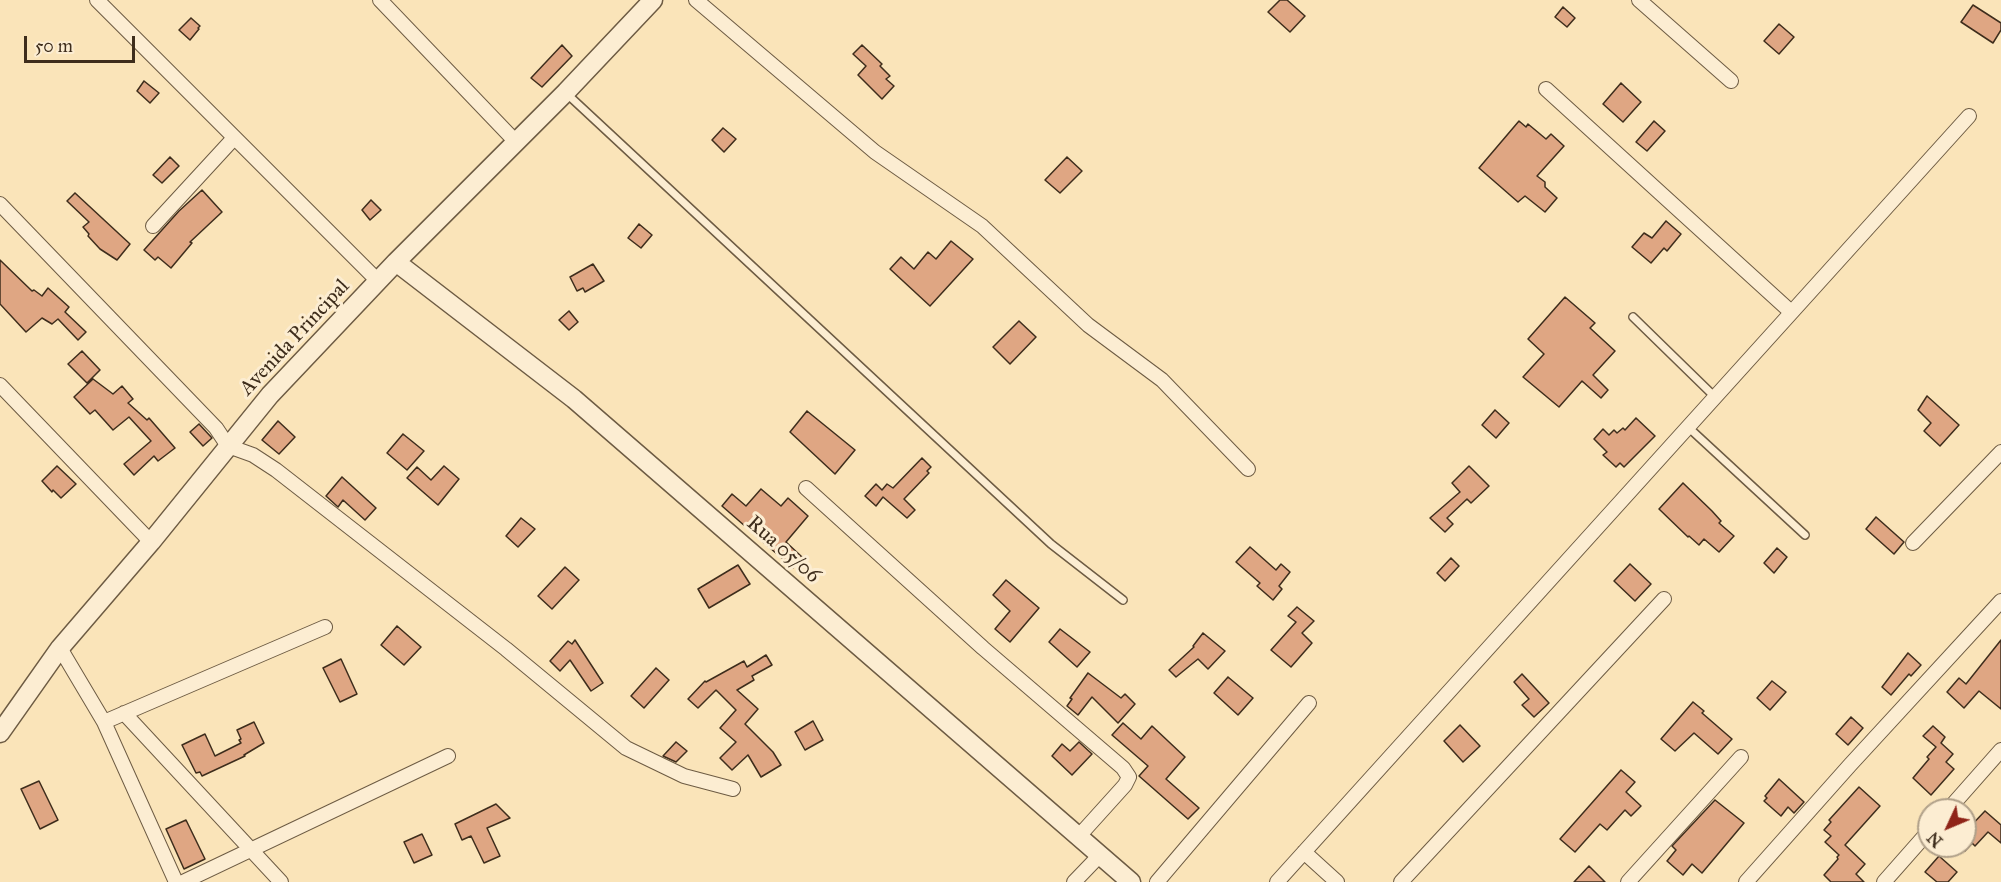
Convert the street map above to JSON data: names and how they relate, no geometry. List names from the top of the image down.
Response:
{
  "streets": {
    "street": ["Avenida Principal", "Rua 05/06"]
  },
  "crossings": [
    ["Avenida Principal", "Rua 05/06"]
  ],
  "scale_bar": "50 m",
  "north": "bottom left"
}
